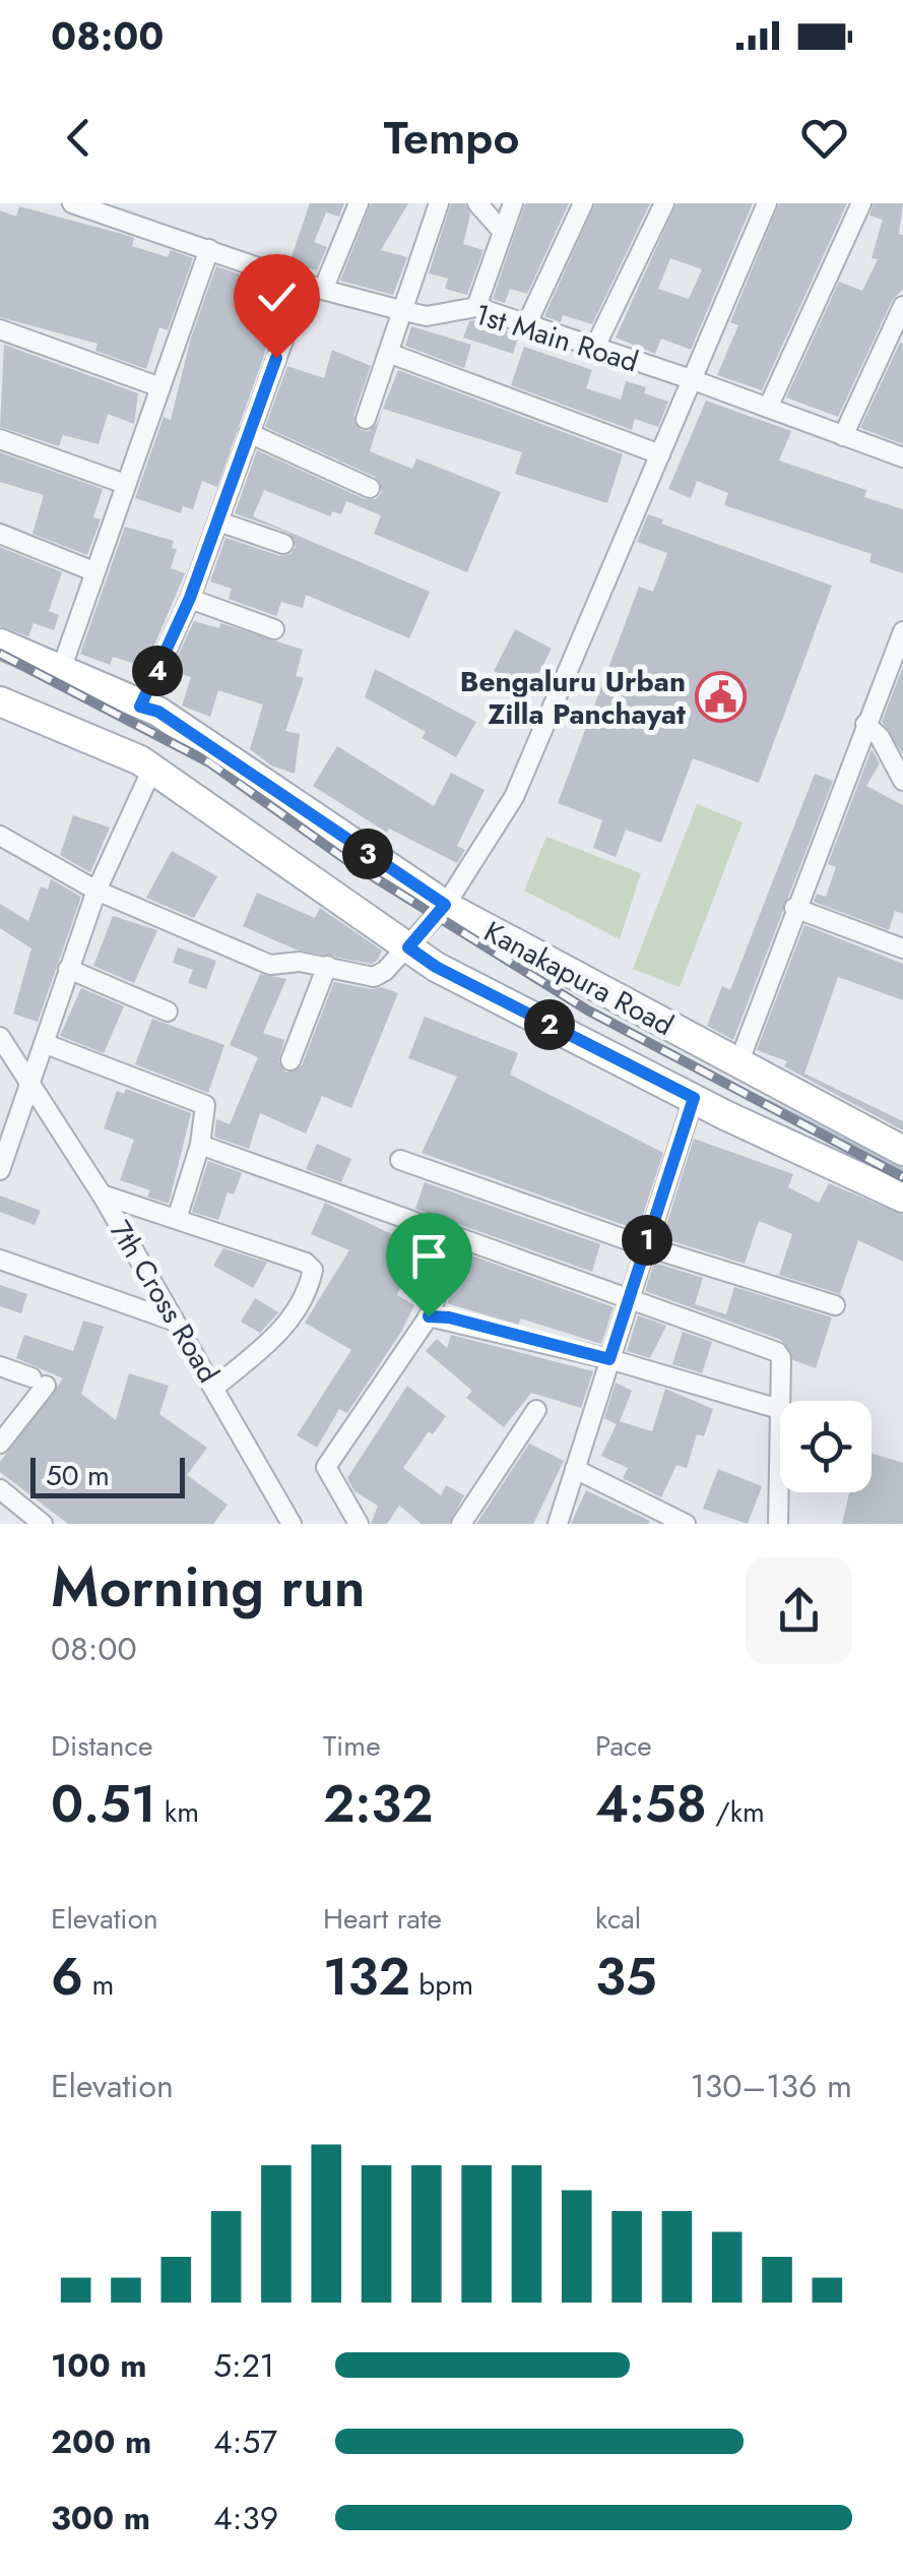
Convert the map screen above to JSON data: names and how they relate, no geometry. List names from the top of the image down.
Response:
{
  "streets": {
    "main road": ["Kanakapura Road"],
    "street": ["1st Main Road", "7th Cross Road"]
  },
  "places": {
    "public building": ["Bengaluru Urban Zilla Panchayat"]
  },
  "scale_bar": "50 m",
  "page": {
    "status": "08:00",
    "header": "Tempo",
    "pins": [
      "4",
      "3",
      "2",
      "1"
    ],
    "scale": "50 m",
    "heading": ["Morning run", "08:00"],
    "stats": [
      ["Distance", "0.51 km"],
      ["Time", "2:32"],
      ["Pace", "4:58 /km"],
      ["Elevation", "6 m"],
      ["Heart rate", "132 bpm"],
      ["kcal", "35"]
    ],
    "chart": ["Elevation", "130–136 m"],
    "list": [
      {
        "name": "100 m",
        "note": "5:21"
      },
      {
        "name": "200 m",
        "note": "4:57"
      },
      {
        "name": "300 m",
        "note": "4:39"
      }
    ]
  }
}
